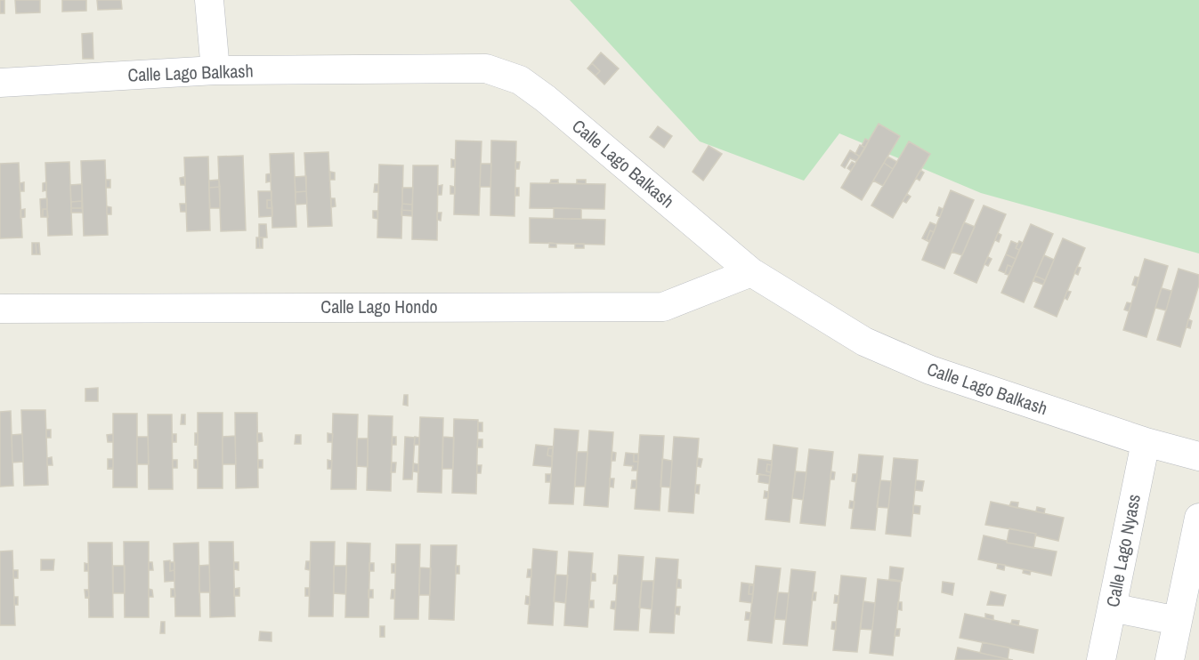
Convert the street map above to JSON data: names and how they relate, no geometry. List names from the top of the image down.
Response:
{
  "streets": {
    "street": ["Calle Lago Balkash", "Calle Lago Hondo", "Calle Lago Nyass"]
  },
  "crossings": [
    ["Calle Lago Balkash", "Calle Lago Hondo"],
    ["Calle Lago Balkash", "Calle Lago Nyass"]
  ]
}
